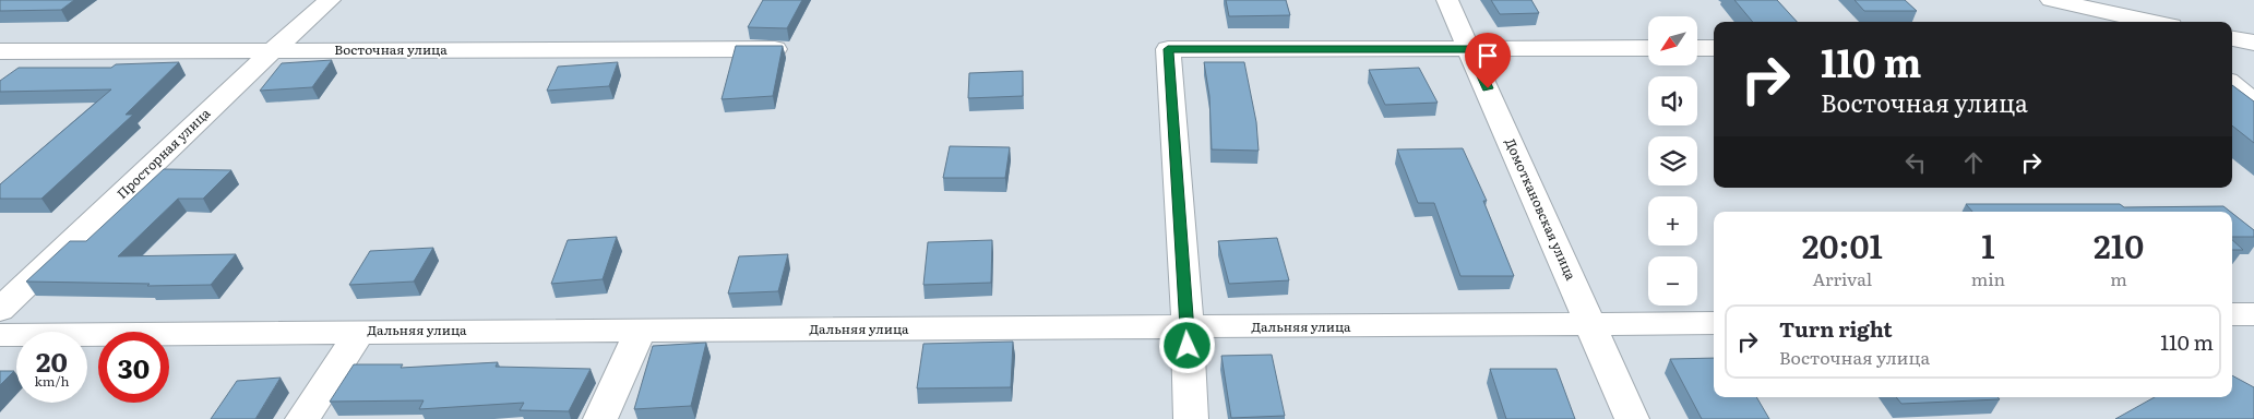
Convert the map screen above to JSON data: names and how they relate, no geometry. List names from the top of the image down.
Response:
{
  "streets": {
    "street": [
      "Восточная улица",
      "Просторная улица",
      "Домоткановская улица",
      "Дальняя улица"
    ]
  },
  "crossings": [
    ["Восточная улица", "Просторная улица"],
    ["Домоткановская улица", "Дальняя улица"]
  ],
  "north": "bottom left",
  "page": {
    "map_buttons": ["+", "−"],
    "turn": ["110 m", "Восточная улица"],
    "eta": [
      "20:01",
      "Arrival",
      "1",
      "min",
      "210",
      "m"
    ],
    "list": [
      {
        "name": "Turn right",
        "note": "Восточная улица",
        "value": "110 m"
      }
    ],
    "speed": "20 km/h",
    "limit": "30"
  }
}
